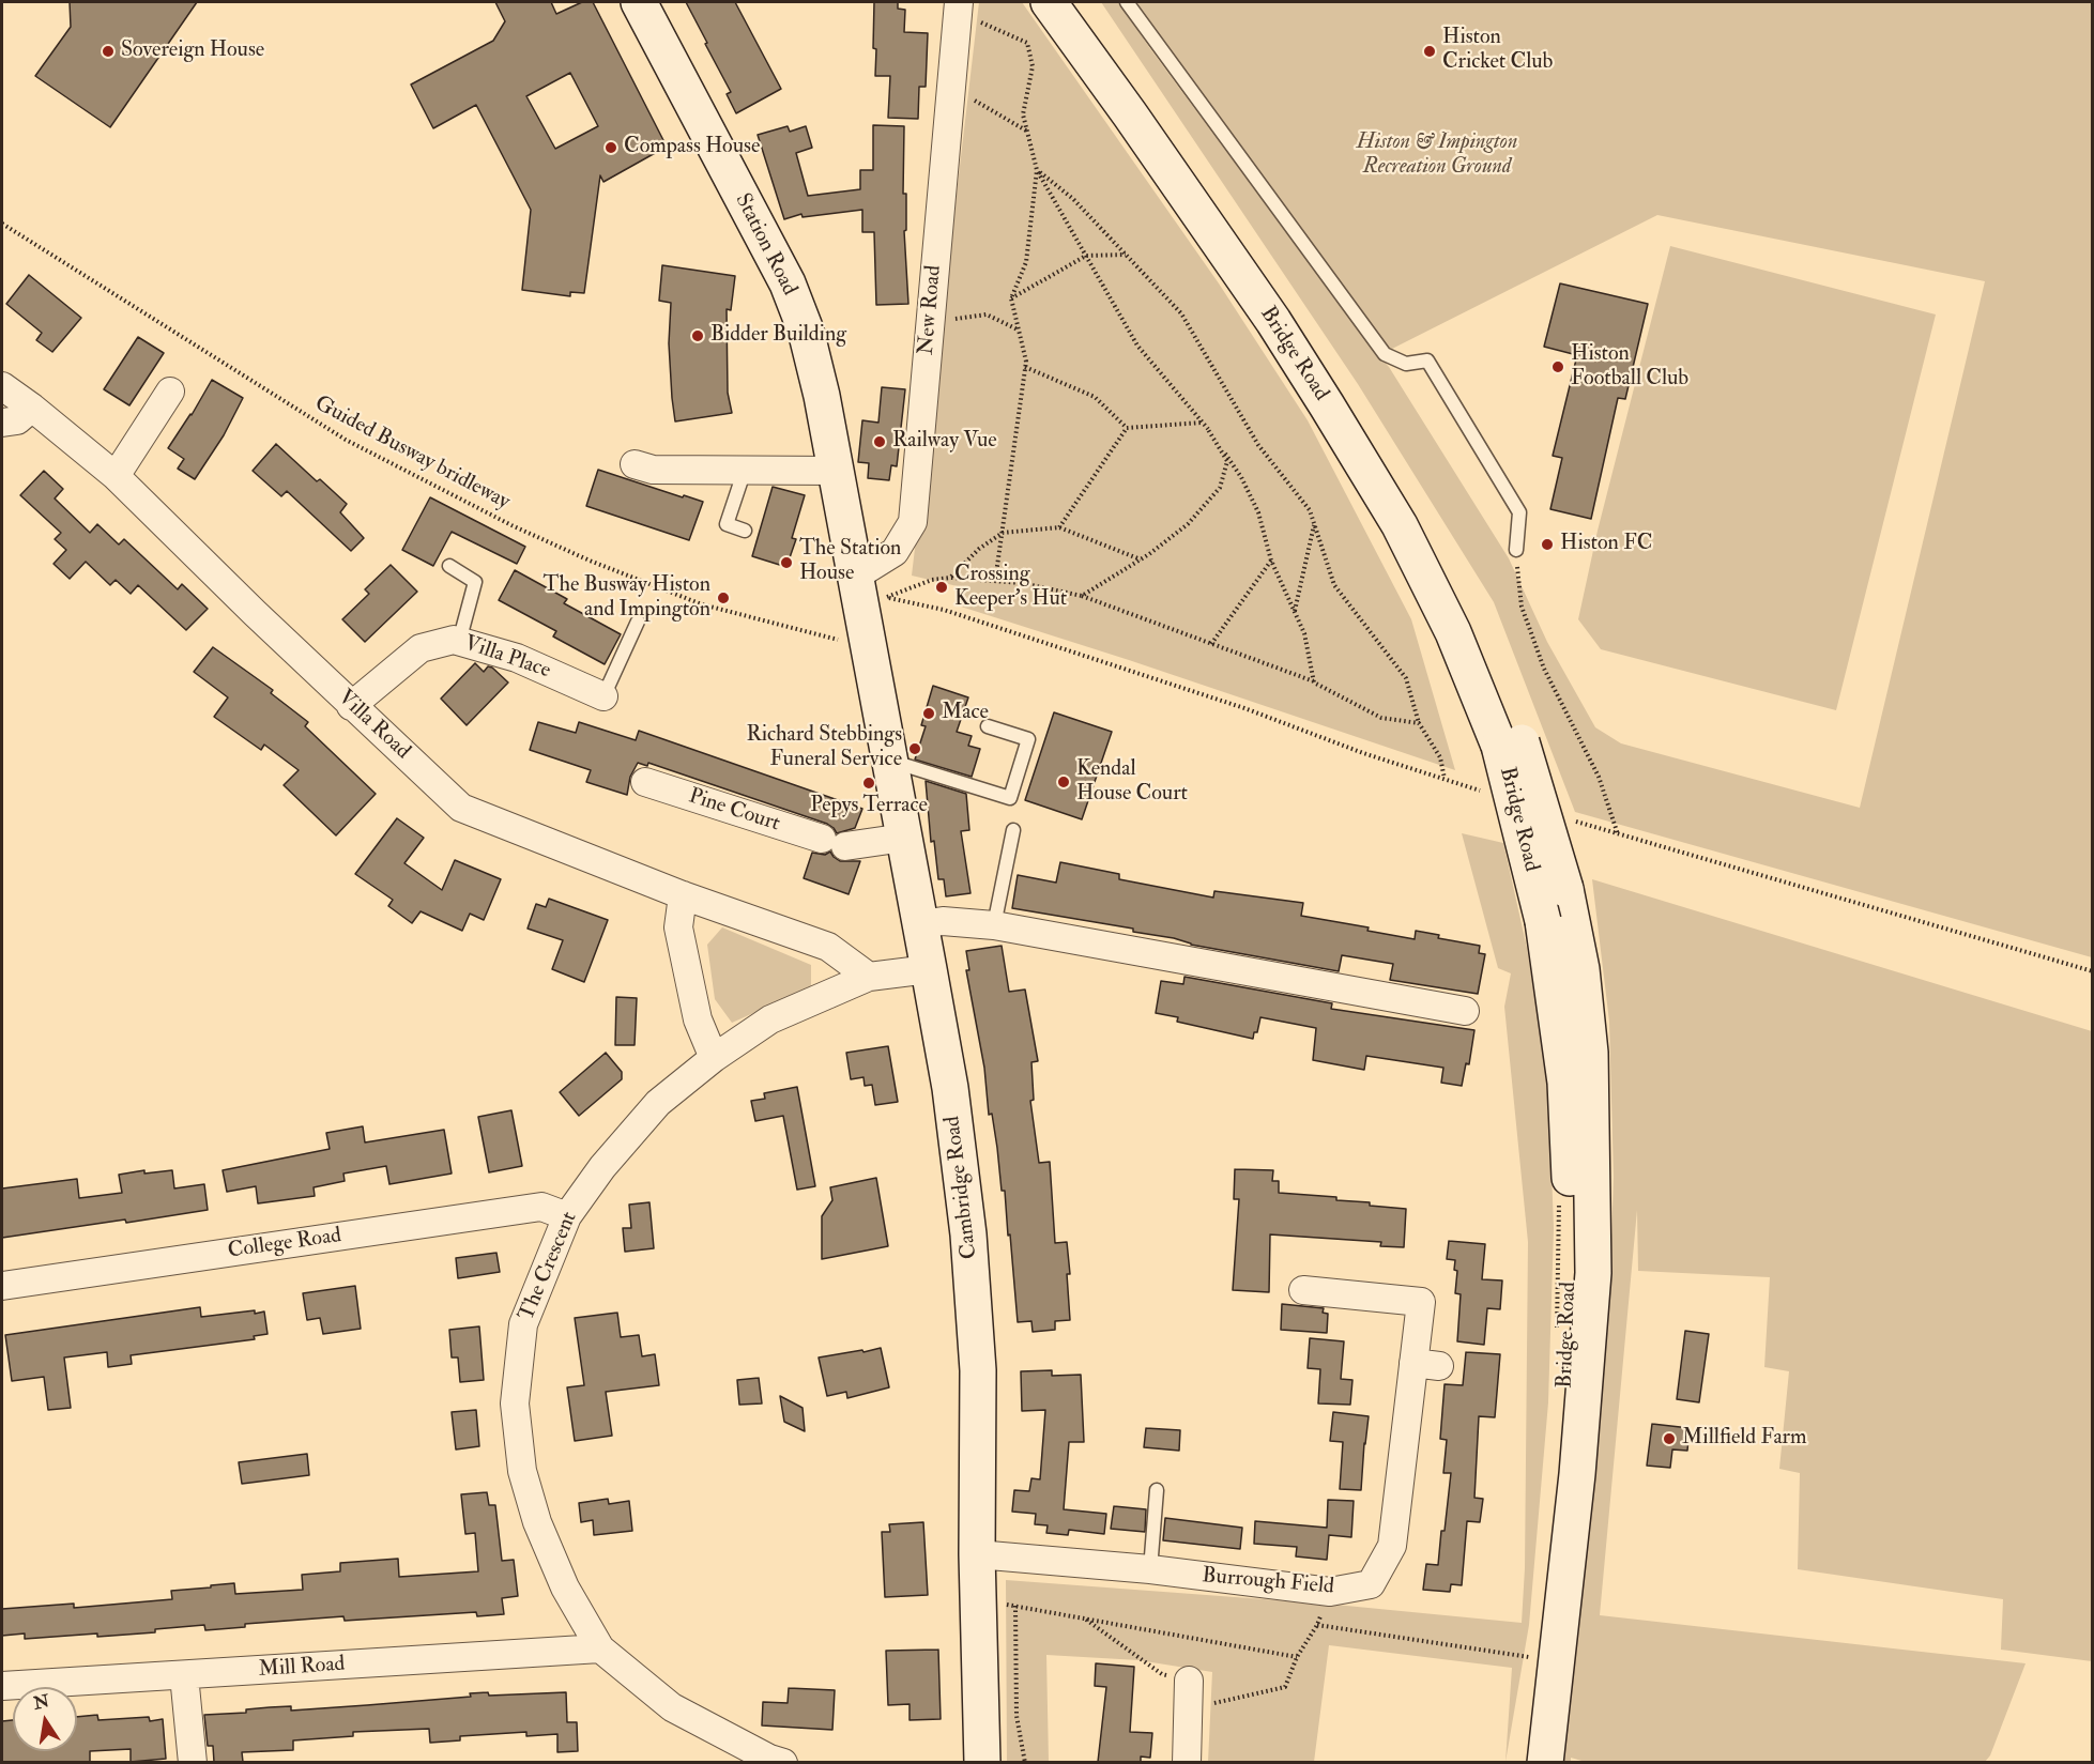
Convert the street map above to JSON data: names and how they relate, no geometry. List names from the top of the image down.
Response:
{
  "streets": {
    "main road": ["Station Road", "Bridge Road", "Cambridge Road"],
    "street": [
      "New Road",
      "Villa Place",
      "Villa Road",
      "Pine Court",
      "College Road",
      "The Crescent",
      "Burrough Field",
      "Mill Road"
    ],
    "path": ["Guided Busway bridleway"]
  },
  "crossings": [
    ["Station Road", "New Road"],
    ["Station Road", "Guided Busway bridleway"],
    ["Station Road", "Cambridge Road"],
    ["Guided Busway bridleway", "Cambridge Road"],
    ["Villa Place", "Villa Road"],
    ["Villa Road", "The Crescent"],
    ["Pine Court", "Cambridge Road"],
    ["Cambridge Road", "The Crescent"],
    ["Cambridge Road", "Burrough Field"],
    ["College Road", "The Crescent"],
    ["The Crescent", "Mill Road"]
  ],
  "parks": ["Histon & Impington Recreation Ground"],
  "places": [
    "Sovereign House",
    "Histon Cricket Club",
    "Compass House",
    "Bidder Building",
    "Histon Football Club",
    "Railway Vue",
    "Histon FC",
    "The Station House",
    "Crossing Keeper's Hut",
    "The Busway Histon and Impington",
    "Mace",
    "Richard Stebbings Funeral Service",
    "Kendal House Court",
    "Pepys Terrace",
    "Millfield Farm"
  ],
  "north": "top"
}
